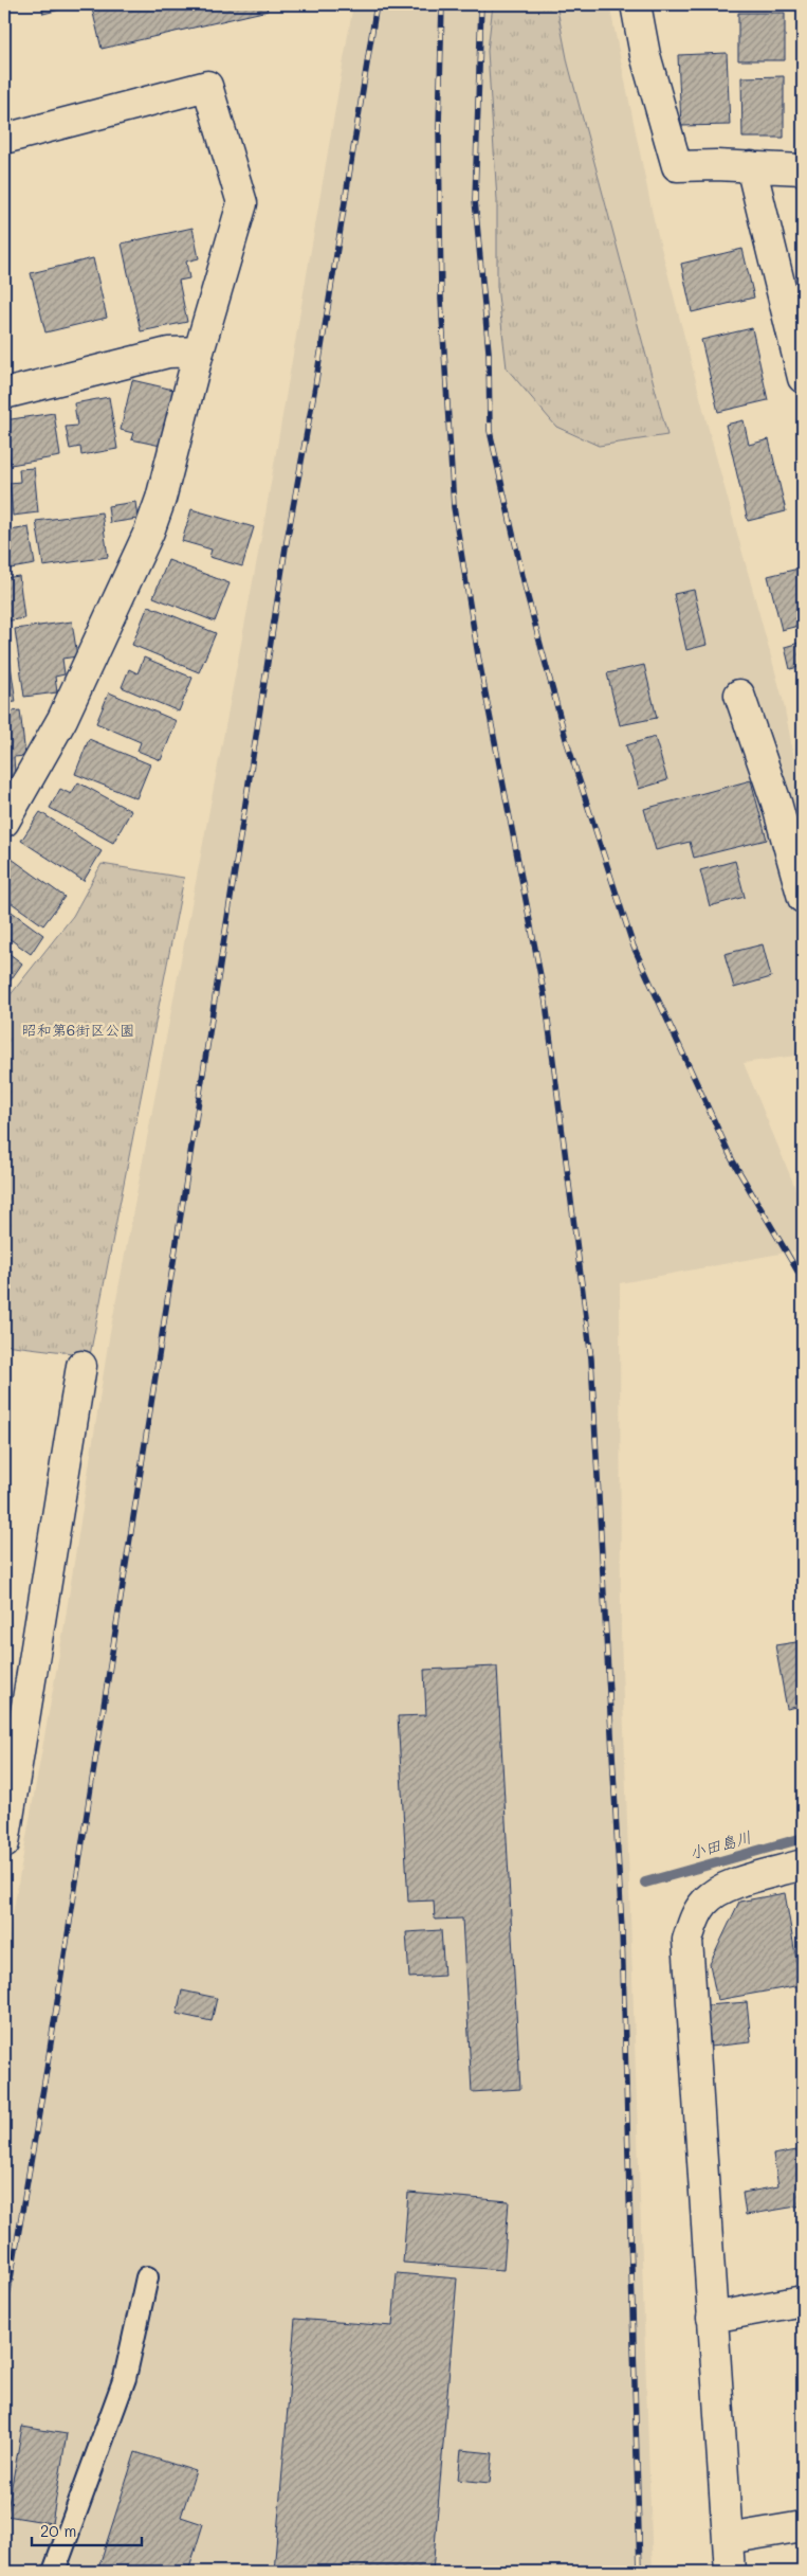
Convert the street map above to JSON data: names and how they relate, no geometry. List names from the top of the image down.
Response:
{
  "water": ["小田島川"],
  "parks": ["昭和第6街区公園"],
  "scale_bar": "20 m"
}
